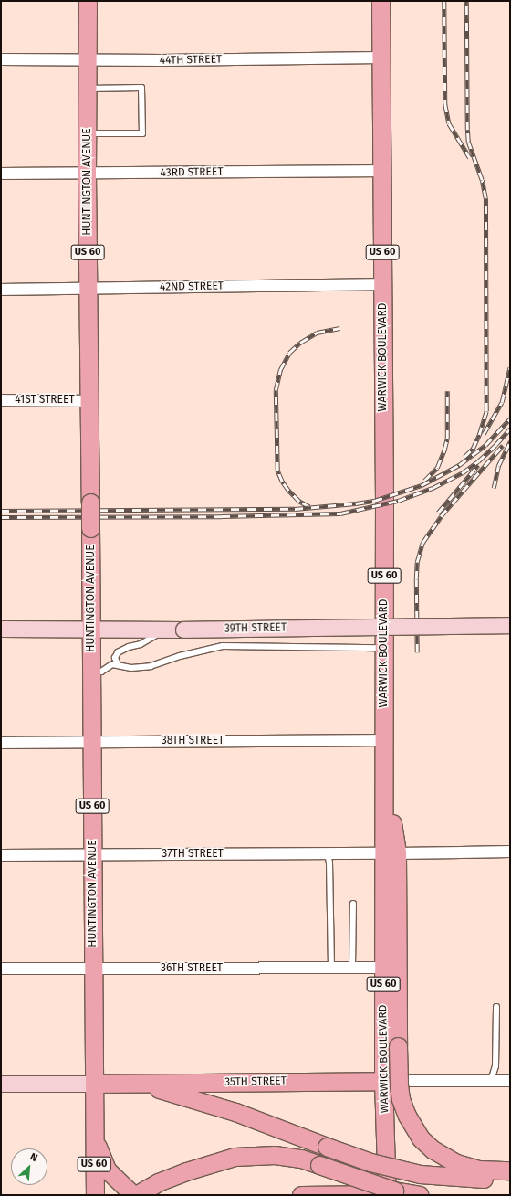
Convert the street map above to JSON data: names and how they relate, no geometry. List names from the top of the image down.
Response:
{
  "streets": {
    "main road": [
      "HUNTINGTON AVENUE",
      "US 60",
      "WARWICK BOULEVARD",
      "39TH STREET",
      "35TH STREET"
    ],
    "street": [
      "44TH STREET",
      "43RD STREET",
      "42ND STREET",
      "41ST STREET",
      "38TH STREET",
      "37TH STREET",
      "36TH STREET"
    ]
  },
  "crossings": [
    ["44TH STREET", "HUNTINGTON AVENUE"],
    ["44TH STREET", "WARWICK BOULEVARD"],
    ["43RD STREET", "HUNTINGTON AVENUE"],
    ["43RD STREET", "WARWICK BOULEVARD"],
    ["HUNTINGTON AVENUE", "42ND STREET"],
    ["HUNTINGTON AVENUE", "41ST STREET"],
    ["HUNTINGTON AVENUE", "39TH STREET"],
    ["HUNTINGTON AVENUE", "38TH STREET"],
    ["HUNTINGTON AVENUE", "37TH STREET"],
    ["HUNTINGTON AVENUE", "36TH STREET"],
    ["HUNTINGTON AVENUE", "35TH STREET"],
    ["42ND STREET", "WARWICK BOULEVARD"],
    ["WARWICK BOULEVARD", "38TH STREET"],
    ["WARWICK BOULEVARD", "37TH STREET"],
    ["WARWICK BOULEVARD", "36TH STREET"],
    ["WARWICK BOULEVARD", "35TH STREET"]
  ],
  "north": "top right"
}
